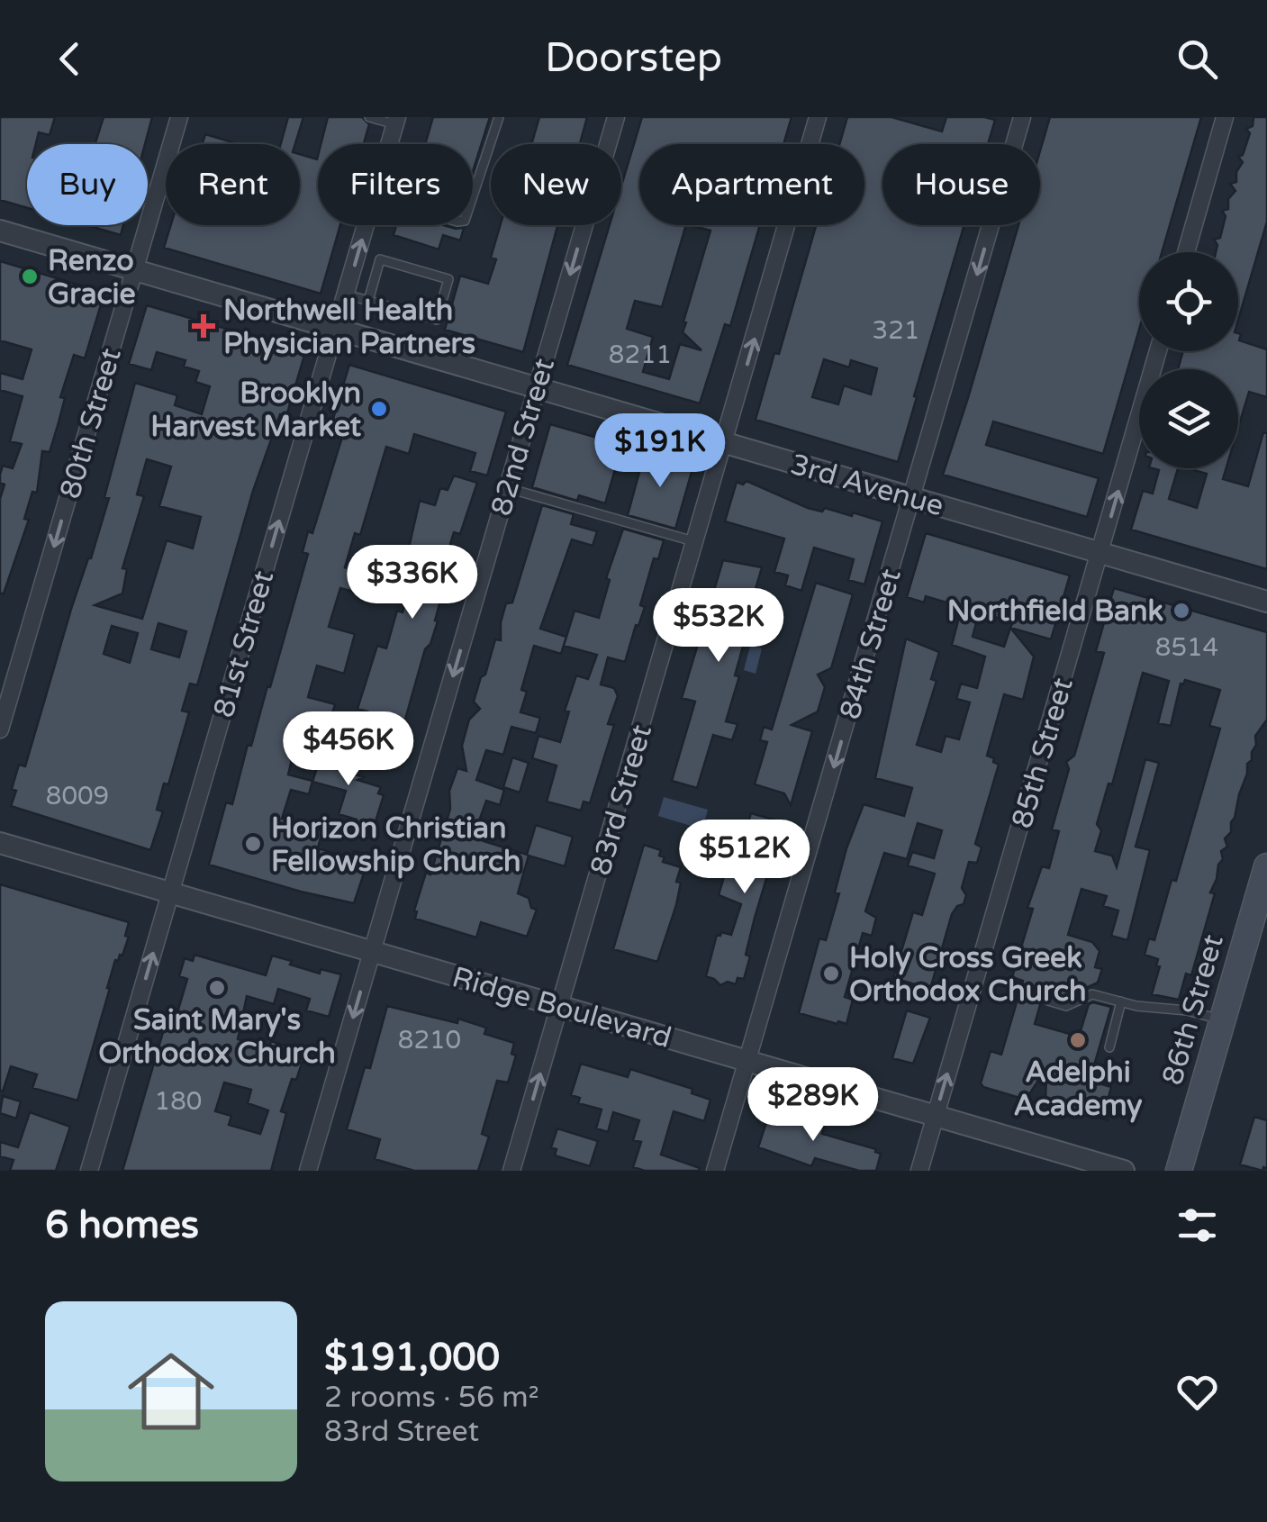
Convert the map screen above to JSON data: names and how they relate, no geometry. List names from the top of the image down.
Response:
{
  "streets": {
    "main road": ["86th Street"],
    "street": [
      "80th Street",
      "82nd Street",
      "3rd Avenue",
      "81st Street",
      "84th Street",
      "85th Street",
      "83rd Street",
      "Ridge Boulevard"
    ]
  },
  "crossings": [
    ["80th Street", "3rd Avenue"],
    ["82nd Street", "3rd Avenue"],
    ["82nd Street", "Ridge Boulevard"],
    ["3rd Avenue", "81st Street"],
    ["3rd Avenue", "84th Street"],
    ["3rd Avenue", "85th Street"],
    ["3rd Avenue", "83rd Street"],
    ["81st Street", "Ridge Boulevard"],
    ["84th Street", "Ridge Boulevard"],
    ["85th Street", "Ridge Boulevard"],
    ["83rd Street", "Ridge Boulevard"]
  ],
  "one_way": [
    "80th Street",
    "82nd Street",
    "81st Street",
    "84th Street",
    "85th Street",
    "83rd Street"
  ],
  "places": {
    "other": [
      "Renzo Gracie",
      "Brooklyn Harvest Market",
      "Northfield Bank",
      "Horizon Christian Fellowship Church",
      "Holy Cross Greek Orthodox Church",
      "Saint Mary's Orthodox Church",
      "Adelphi Academy"
    ],
    "health": ["Northwell Health Physician Partners"]
  },
  "house_numbers": [
    "321",
    "8211",
    "8514",
    "8009",
    "8210",
    "180"
  ],
  "page": {
    "header": "Doorstep",
    "chip": [
      "Buy",
      "Rent",
      "Filters",
      "New",
      "Apartment",
      "House"
    ],
    "price": [
      "$191K",
      "$336K",
      "$532K",
      "$456K",
      "$512K",
      "$289K"
    ],
    "heading": "6 homes",
    "list": [
      {
        "name": "$191,000",
        "note": "2 rooms · 56 m² · 83rd Street"
      }
    ]
  }
}
